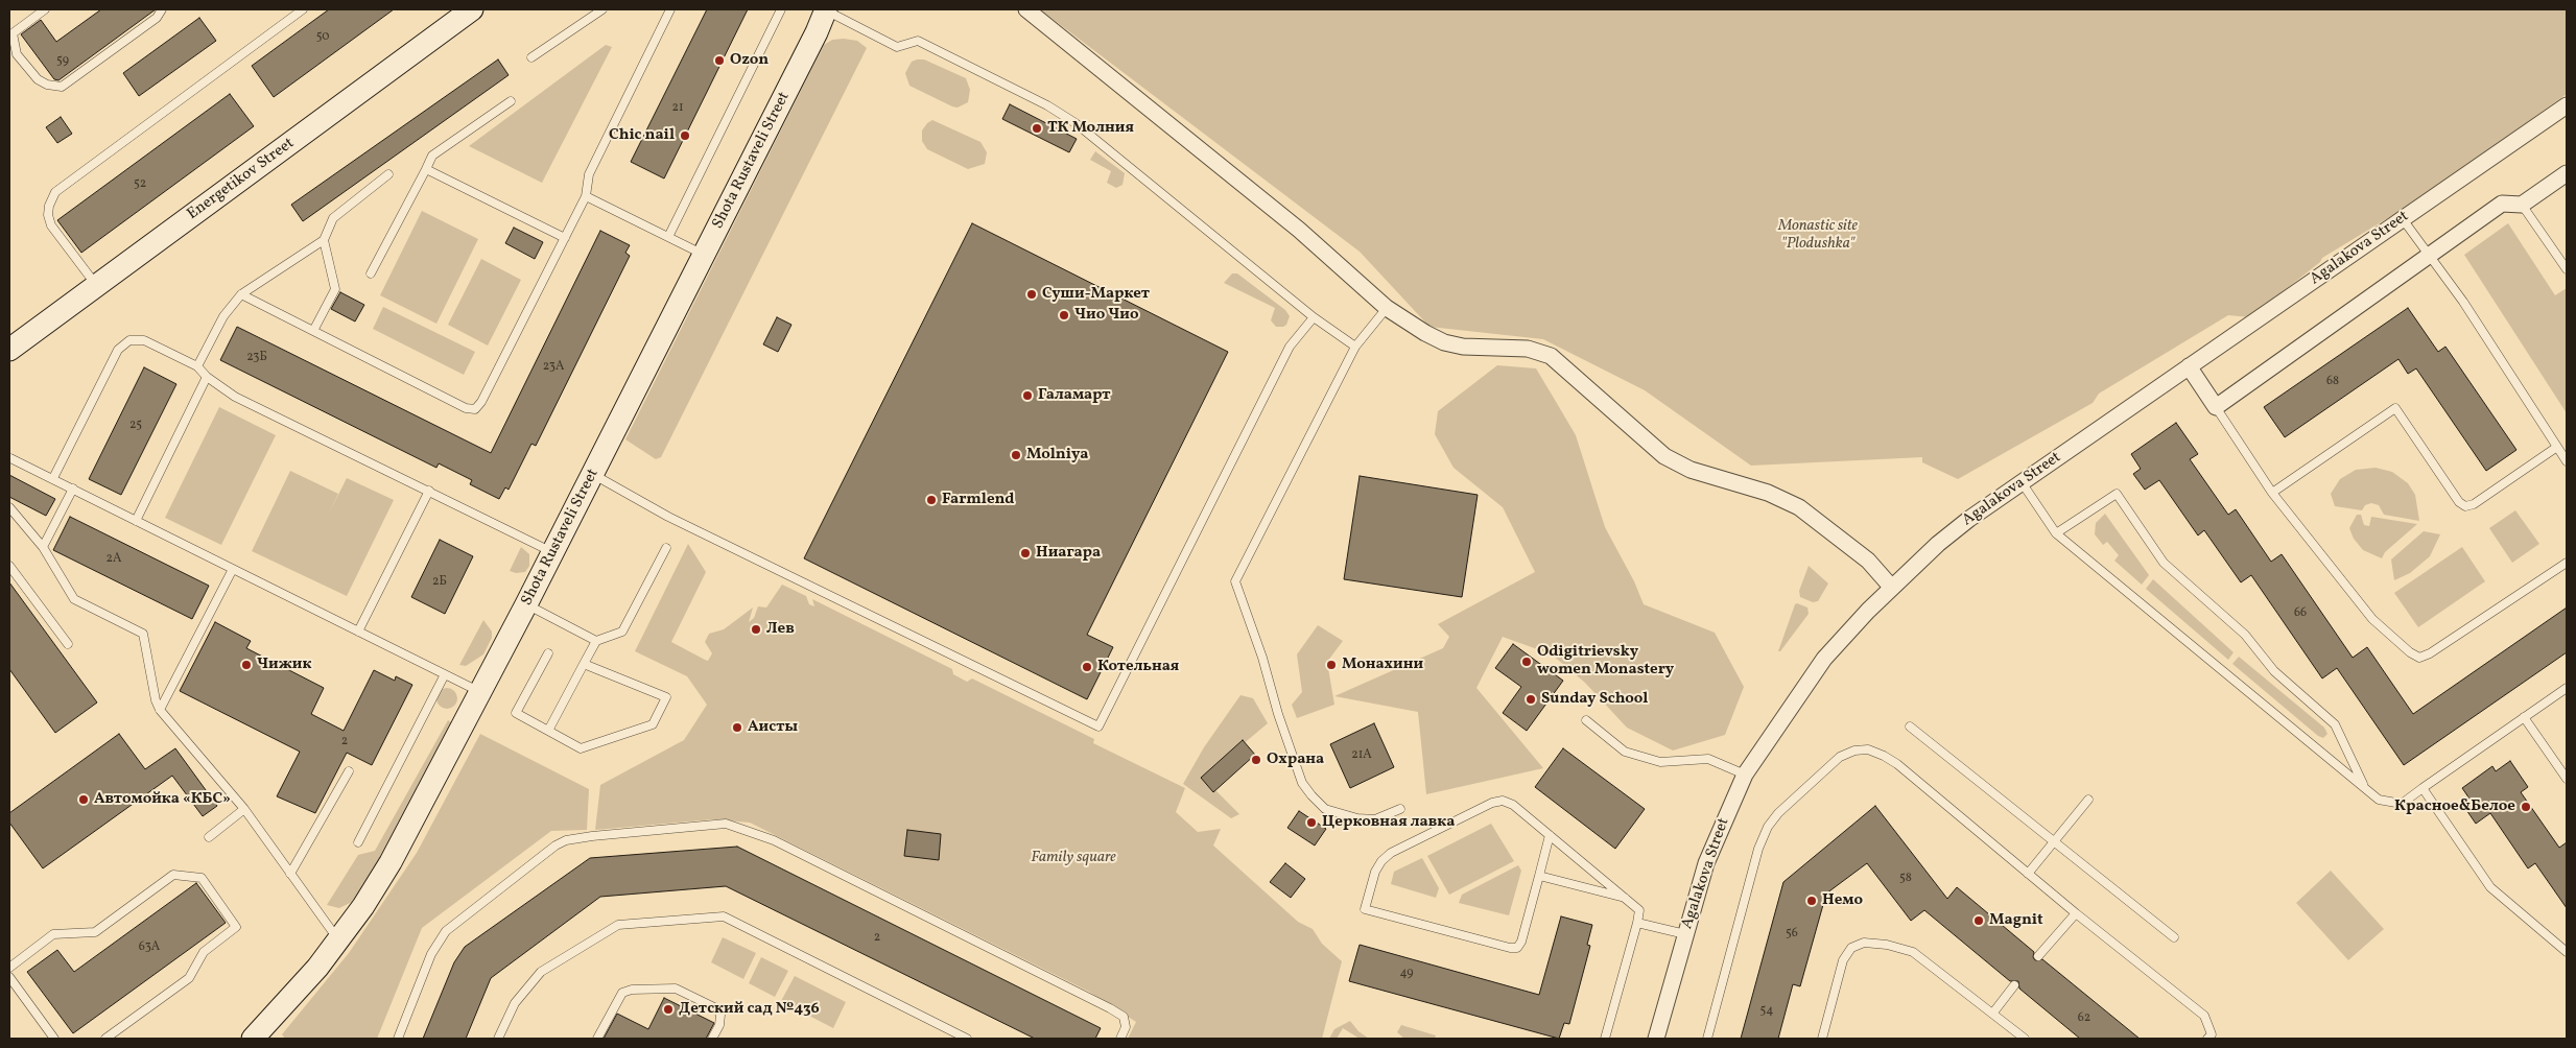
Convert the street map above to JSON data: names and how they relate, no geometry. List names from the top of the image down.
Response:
{
  "streets": {
    "street": ["Shota Rustaveli Street", "Energetikov Street", "Agalakova Street"]
  },
  "parks": ["Monastic site \"Plodushka\"", "Family square"],
  "places": [
    "Ozon",
    "ТК Молния",
    "Chic nail",
    "Суши-Маркет",
    "Чио Чио",
    "Галамарт",
    "Molniya",
    "Farmlend",
    "Ниагара",
    "Лев",
    "Odigitrievsky women Monastery",
    "Чижик",
    "Монахини",
    "Котельная",
    "Sunday School",
    "Аисты",
    "Охрана",
    "Автомойка «КБС»",
    "Красное&Белое",
    "Церковная лавка",
    "Немо",
    "Magnit",
    "Детский сад №436"
  ],
  "house_numbers": [
    "50",
    "59",
    "21",
    "52",
    "23Б",
    "23А",
    "68",
    "25",
    "2А",
    "2Б",
    "66",
    "2",
    "21А",
    "58",
    "56",
    "2",
    "63А",
    "49",
    "54",
    "62"
  ]
}
